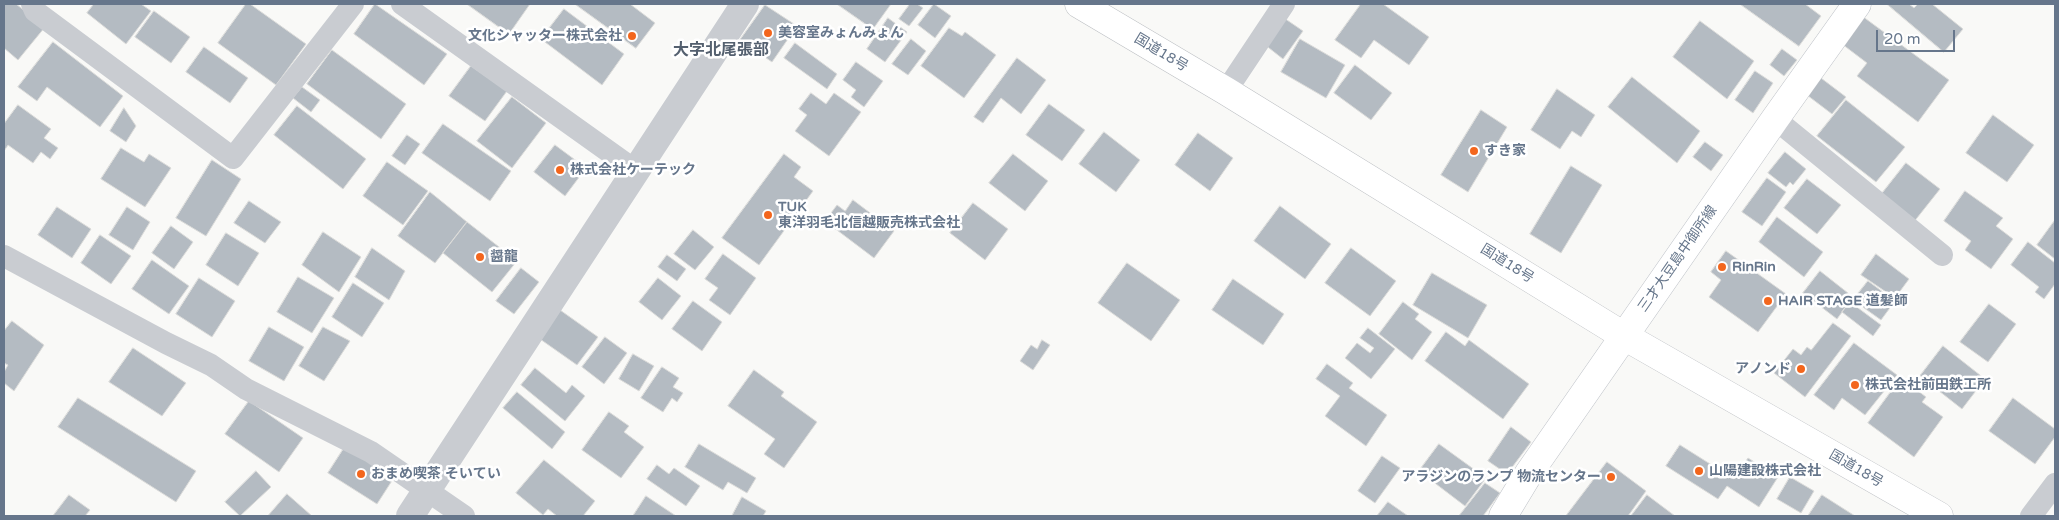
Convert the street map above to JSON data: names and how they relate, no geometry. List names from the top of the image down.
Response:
{
  "streets": {
    "main road": ["国道18号", "三才大豆島中御所線"]
  },
  "crossings": [
    ["国道18号", "三才大豆島中御所線"]
  ],
  "districts": ["大字北尾張部"],
  "places": [
    "美容室みょんみょん",
    "文化シャッター株式会社",
    "すき家",
    "株式会社ケーテック",
    "TUK 東洋羽毛北信越販売株式会社",
    "醤龍",
    "RinRin",
    "HAIR STAGE 道髪師",
    "アノンド",
    "株式会社前田鉄工所",
    "山陽建設株式会社",
    "おまめ喫茶 そいてい",
    "アラジンのランプ 物流センター"
  ],
  "scale_bar": "20 m"
}
